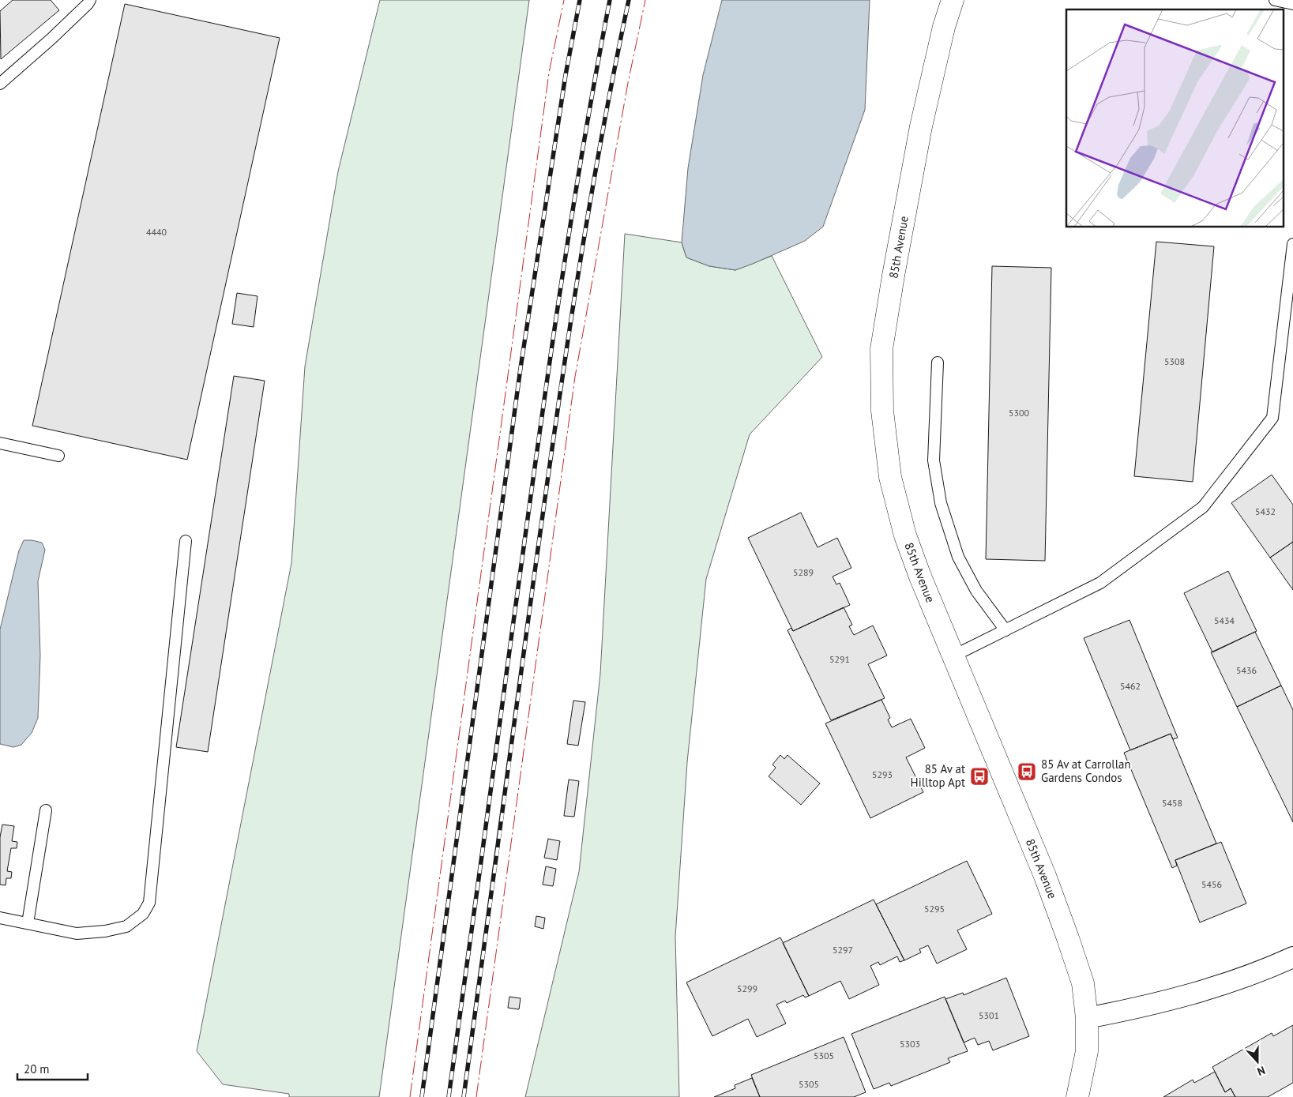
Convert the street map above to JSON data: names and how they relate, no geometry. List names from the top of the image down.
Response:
{
  "streets": {
    "street": ["85th Avenue"]
  },
  "places": {
    "bus stop": ["85 Av at Carrollan Gardens Condos", "85 Av at Hilltop Apt"]
  },
  "house_numbers": [
    "4440",
    "5308",
    "5300",
    "5432",
    "5289",
    "5434",
    "5291",
    "5436",
    "5462",
    "5293",
    "5458",
    "5456",
    "5295",
    "5297",
    "5299",
    "5301",
    "5303",
    "5305",
    "5305"
  ],
  "scale_bar": "20 m",
  "north": "bottom"
}
